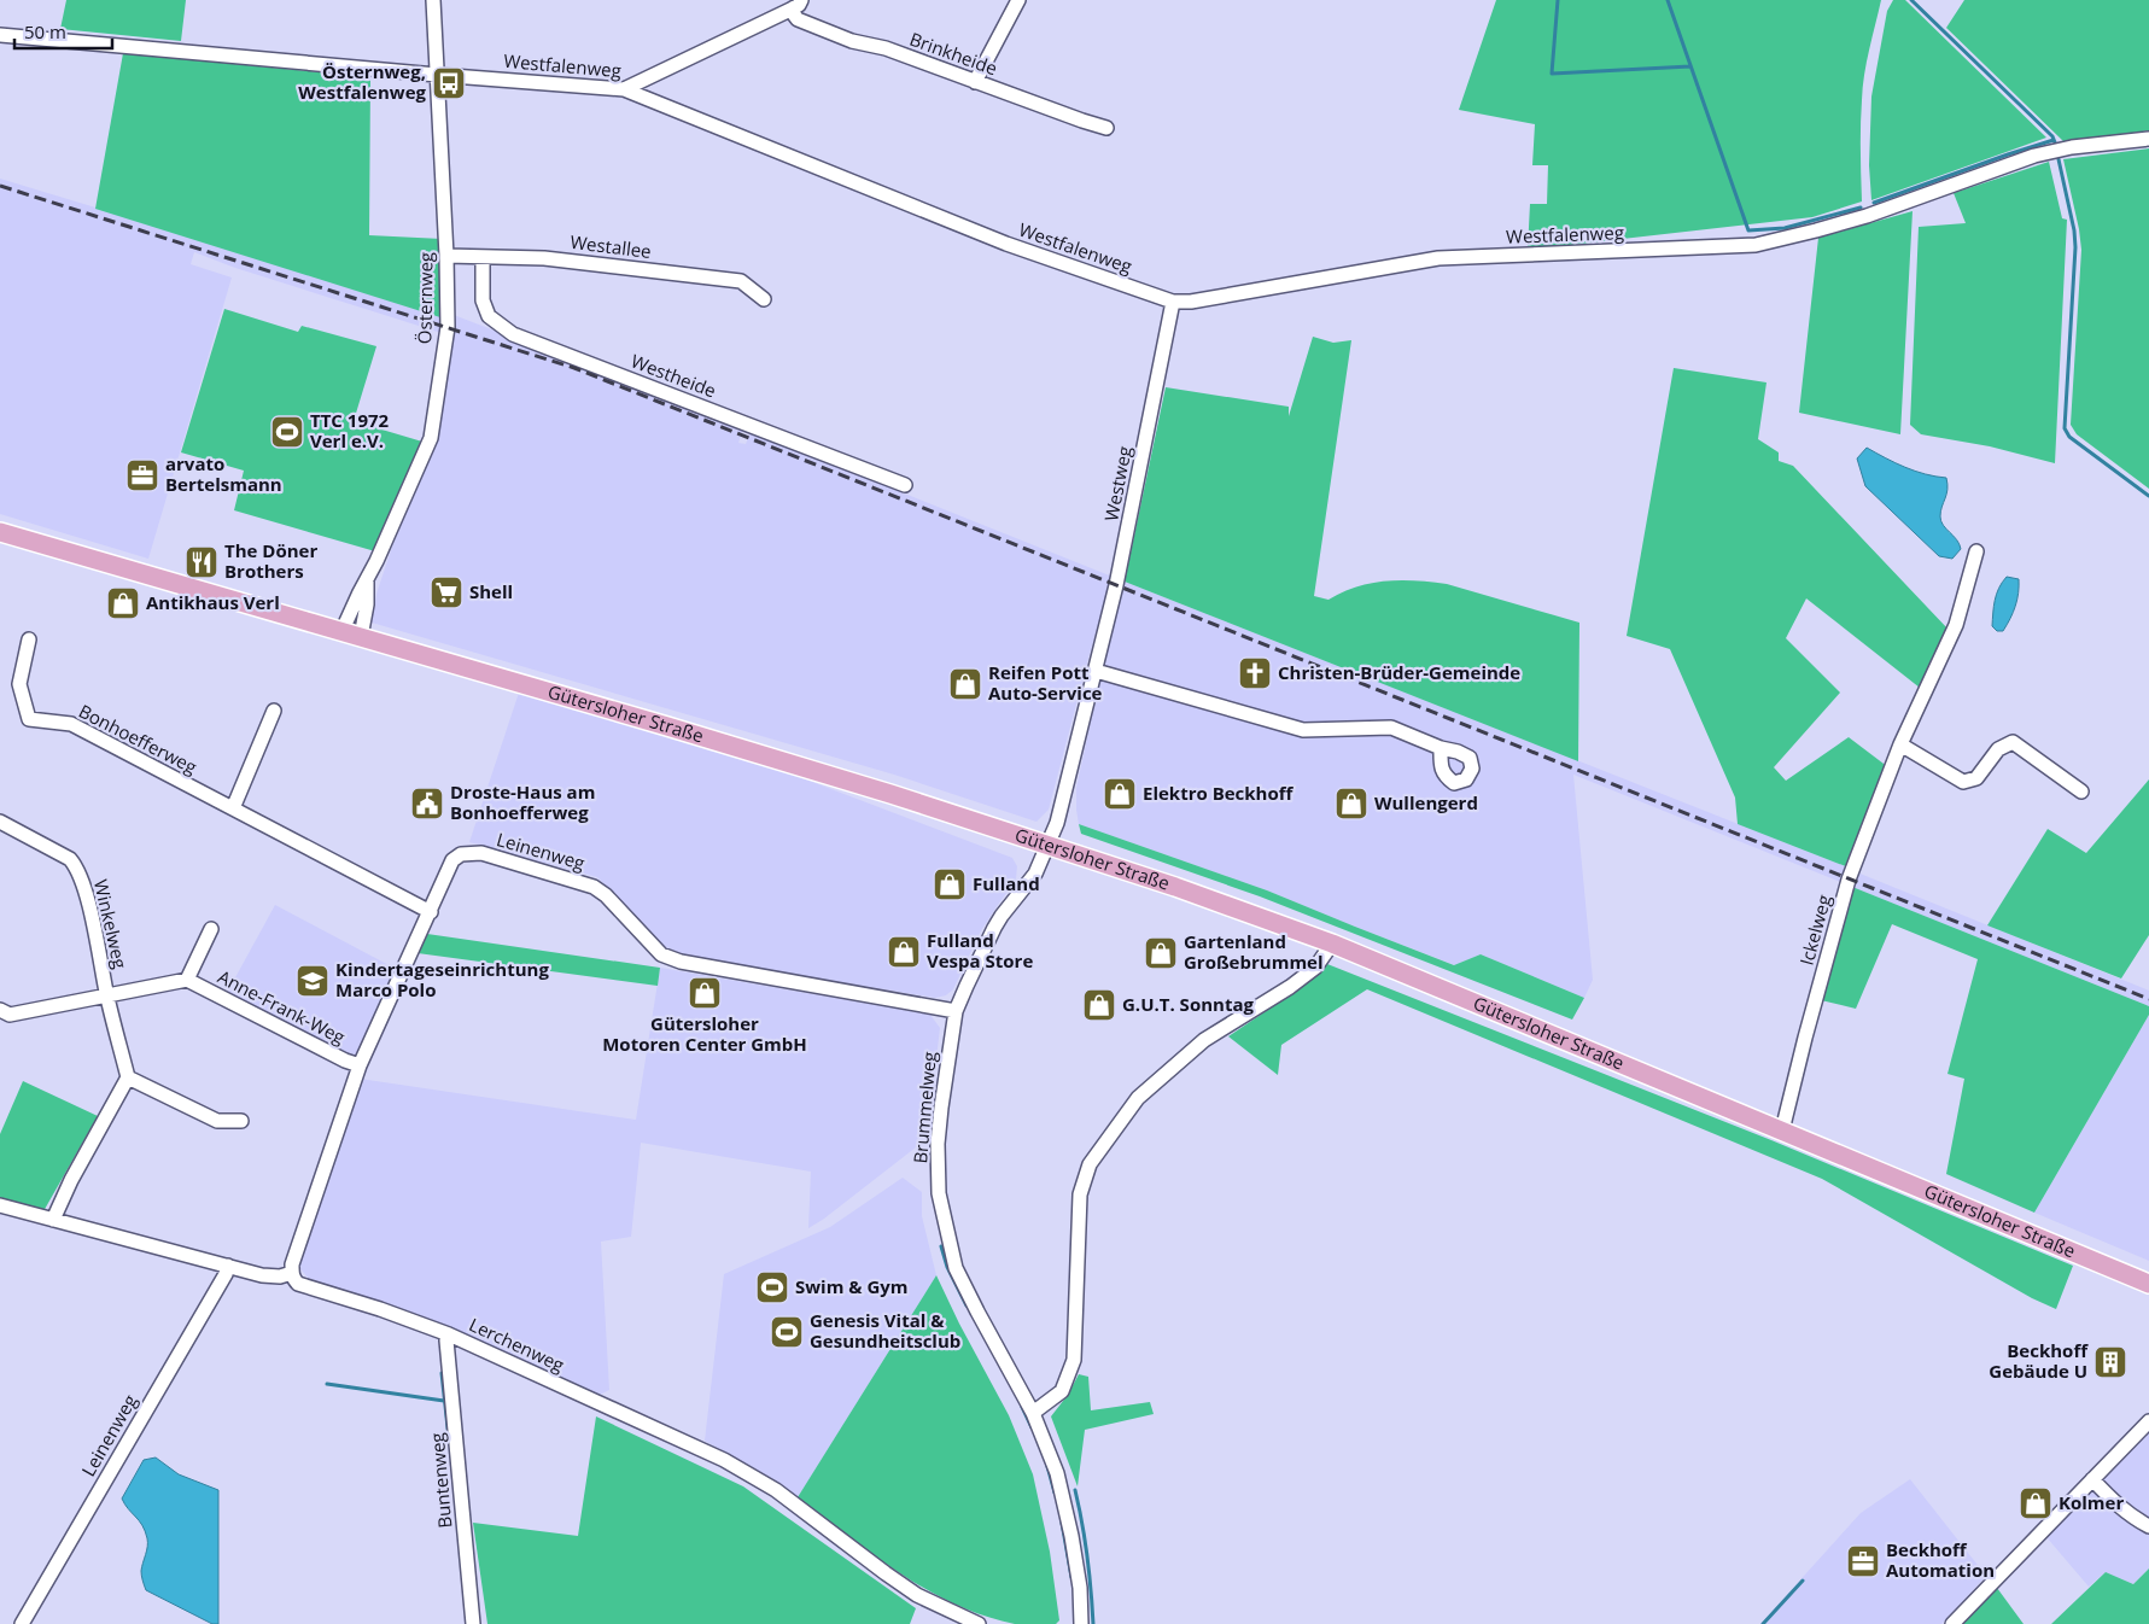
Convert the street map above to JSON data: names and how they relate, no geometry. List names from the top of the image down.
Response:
{
  "streets": {
    "main road": ["Gütersloher Straße"],
    "street": [
      "Brinkheide",
      "Westfalenweg",
      "Westallee",
      "Östernweg",
      "Westheide",
      "Westweg",
      "Bonhoefferweg",
      "Leinenweg",
      "Winkelweg",
      "Ickelweg",
      "Anne-Frank-Weg",
      "Brummelweg",
      "Lerchenweg",
      "Buntenweg"
    ]
  },
  "crossings": [
    ["Westfalenweg", "Östernweg"],
    ["Westfalenweg", "Westweg"],
    ["Westallee", "Östernweg"],
    ["Westallee", "Westheide"],
    ["Östernweg", "Gütersloher Straße"],
    ["Westweg", "Gütersloher Straße"],
    ["Westweg", "Brummelweg"],
    ["Gütersloher Straße", "Ickelweg"],
    ["Gütersloher Straße", "Brummelweg"],
    ["Bonhoefferweg", "Leinenweg"],
    ["Leinenweg", "Anne-Frank-Weg"],
    ["Leinenweg", "Brummelweg"],
    ["Leinenweg", "Lerchenweg"],
    ["Lerchenweg", "Buntenweg"]
  ],
  "places": {
    "bus stop": ["Östernweg, Westfalenweg"],
    "sports": ["TTC 1972 Verl e.V.", "Swim & Gym", "Genesis Vital & Gesundheitsclub"],
    "office": ["arvato Bertelsmann", "Beckhoff Automation"],
    "restaurant": ["The Döner Brothers"],
    "supermarket": ["Shell"],
    "shop": [
      "Antikhaus Verl",
      "Reifen Pott Auto-Service",
      "Elektro Beckhoff",
      "Wullengerd",
      "Fulland",
      "Fulland Vespa Store",
      "Gartenland Großebrummel",
      "Gütersloher Motoren Center GmbH",
      "G.U.T. Sonntag",
      "Kolmer"
    ],
    "church": ["Christen-Brüder-Gemeinde"],
    "public building": ["Droste-Haus am Bonhoefferweg"],
    "school or university": ["Kindertageseinrichtung Marco Polo"],
    "building": ["Beckhoff Gebäude U"]
  },
  "scale_bar": "50 m"
}
